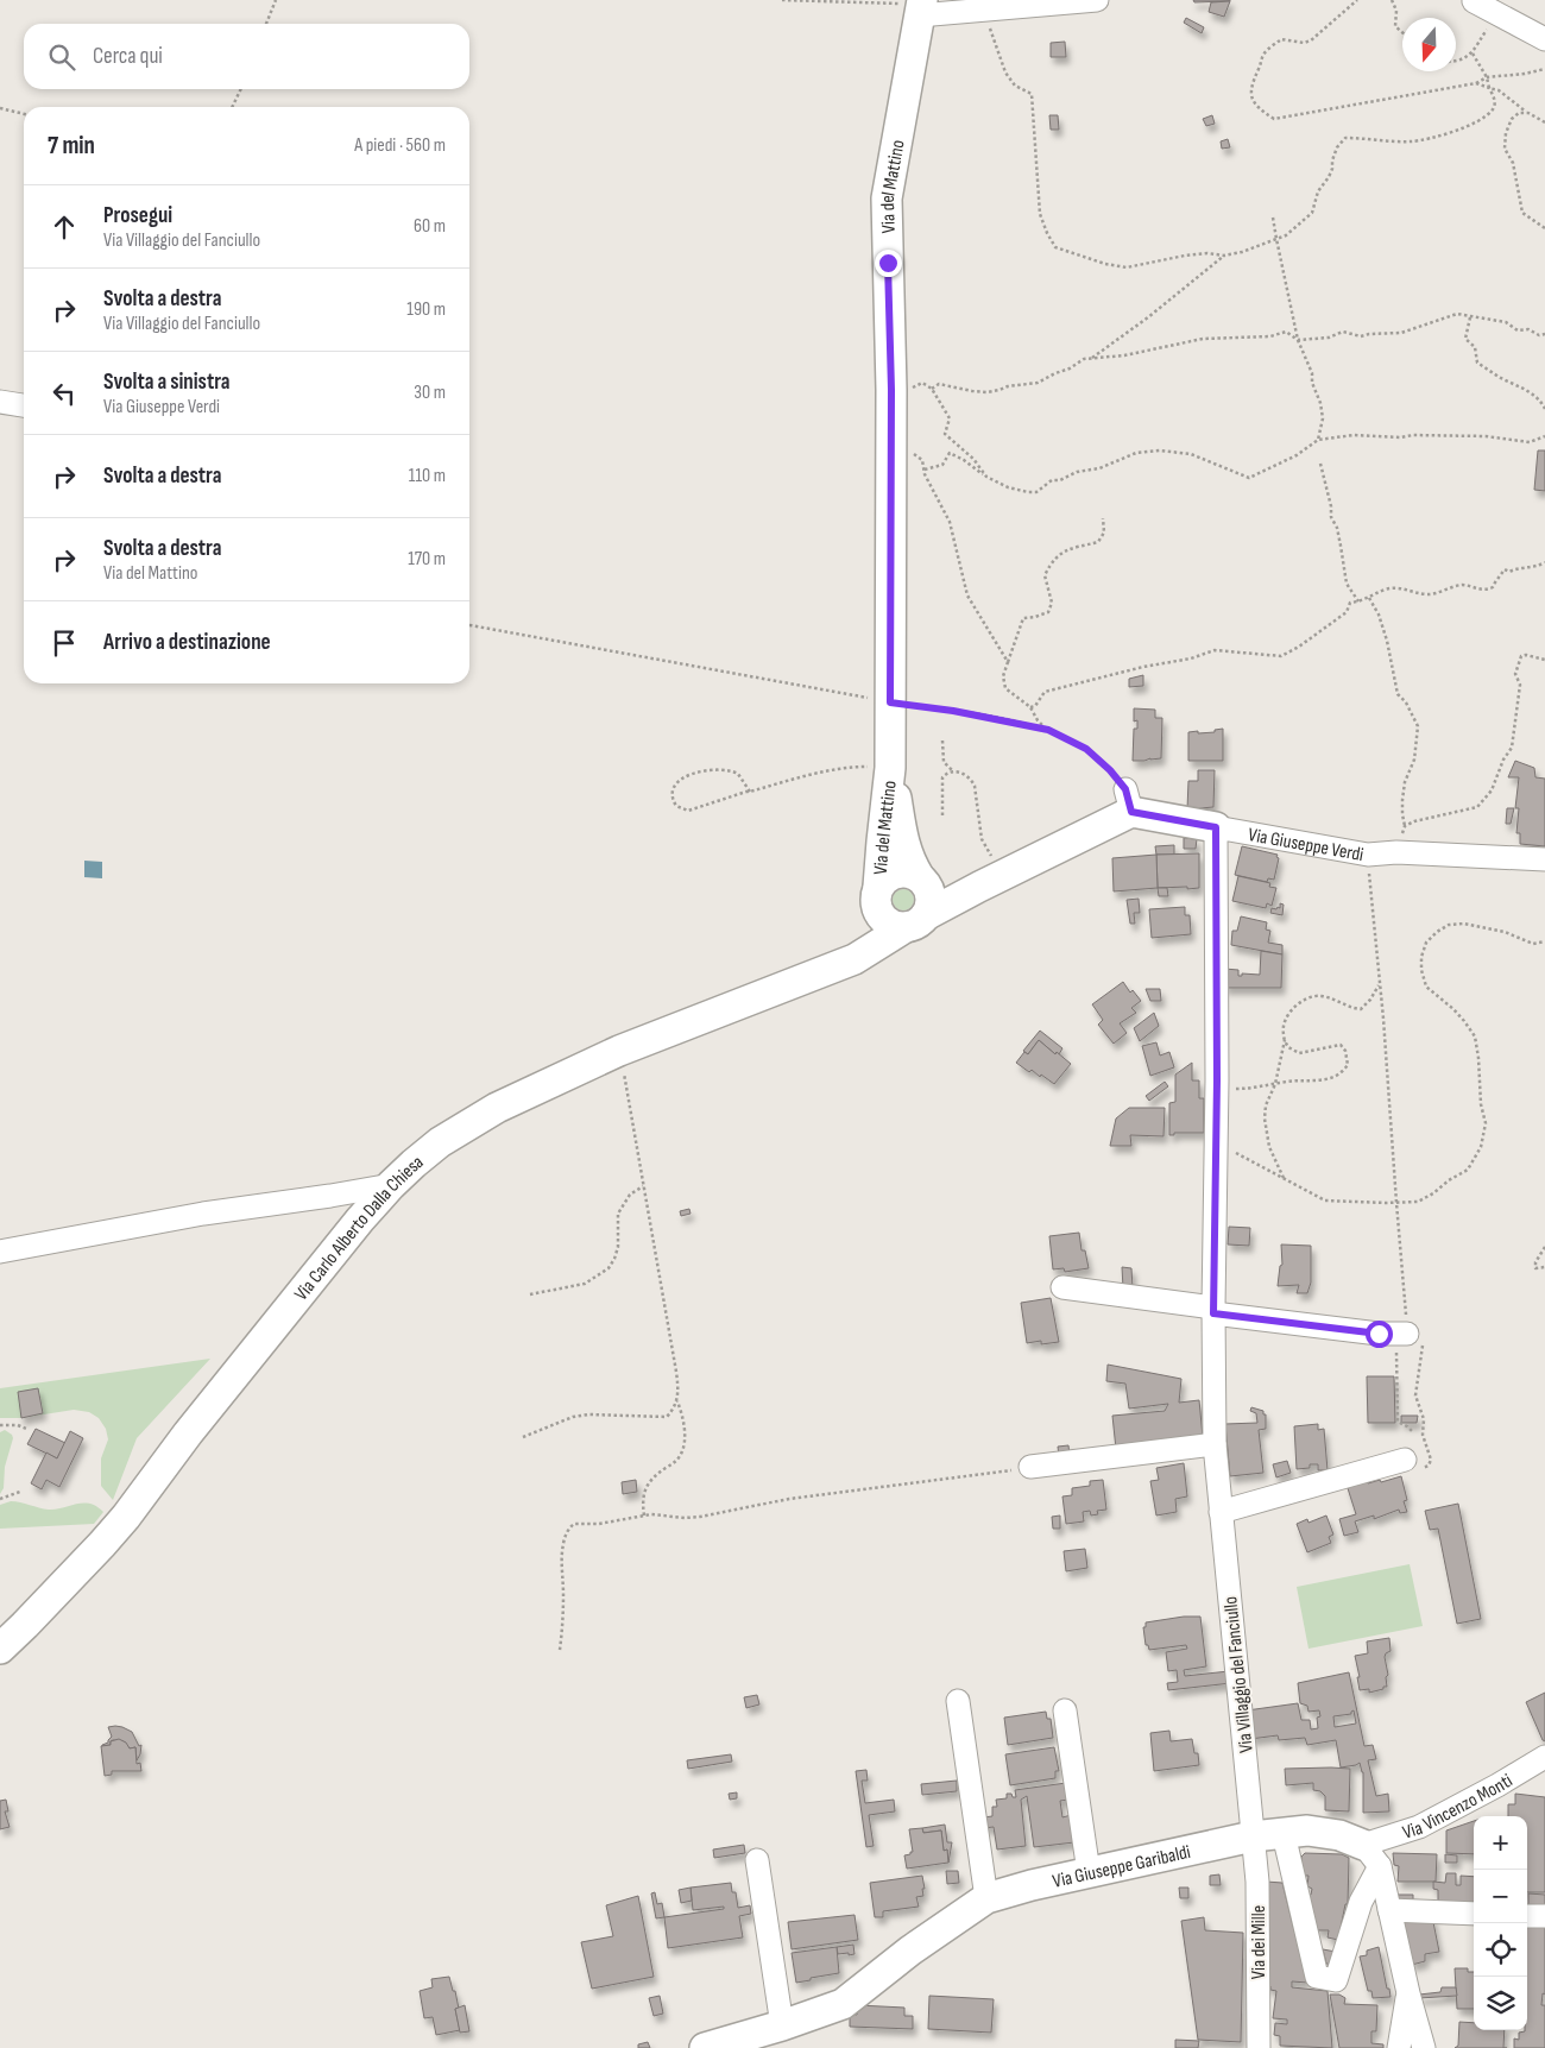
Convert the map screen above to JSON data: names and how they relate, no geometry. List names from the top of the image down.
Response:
{
  "streets": {
    "main road": [
      "Via del Mattino",
      "Via Giuseppe Verdi",
      "Via Carlo Alberto Dalla Chiesa",
      "Via Giuseppe Garibaldi"
    ],
    "street": ["Via Villaggio del Fanciullo", "Via Vincenzo Monti", "Via dei Mille"]
  },
  "crossings": [
    ["Via del Mattino", "Via Carlo Alberto Dalla Chiesa"],
    ["Via Giuseppe Verdi", "Via Villaggio del Fanciullo"],
    ["Via Villaggio del Fanciullo", "Via Giuseppe Garibaldi"],
    ["Via Villaggio del Fanciullo", "Via dei Mille"],
    ["Via Vincenzo Monti", "Via Giuseppe Garibaldi"],
    ["Via Giuseppe Garibaldi", "Via dei Mille"]
  ],
  "north": "bottom",
  "page": {
    "search": "Cerca qui",
    "heading": ["7 min", "A piedi · 560 m"],
    "list": [
      ["Prosegui", "Via Villaggio del Fanciullo", "60 m"],
      ["Svolta a destra", "Via Villaggio del Fanciullo", "190 m"],
      ["Svolta a sinistra", "Via Giuseppe Verdi", "30 m"],
      ["Svolta a destra", "110 m"],
      ["Svolta a destra", "Via del Mattino", "170 m"],
      "Arrivo a destinazione"
    ],
    "map_buttons": ["+", "−"]
  }
}
